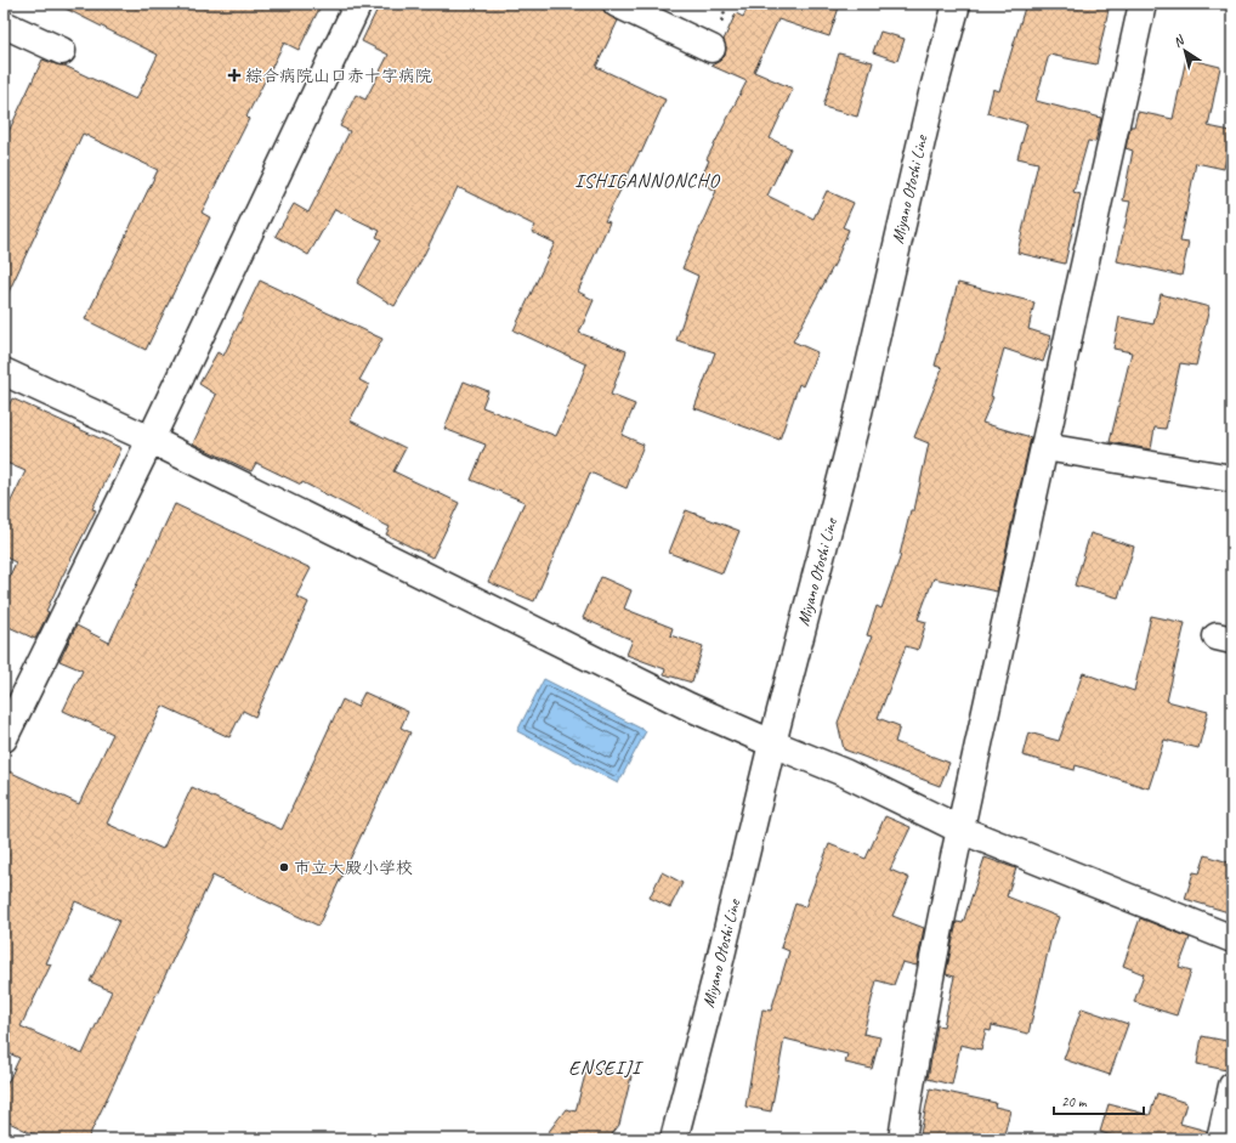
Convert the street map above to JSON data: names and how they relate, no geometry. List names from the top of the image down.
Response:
{
  "streets": {
    "street": ["Miyano Otoshi Line"]
  },
  "districts": ["ISHIGANNONCHO", "ENSEIJI"],
  "places": {
    "health": ["綜合病院山口赤十字病院"],
    "other": ["市立大殿小学校"]
  },
  "scale_bar": "20 m",
  "north": "top left"
}
